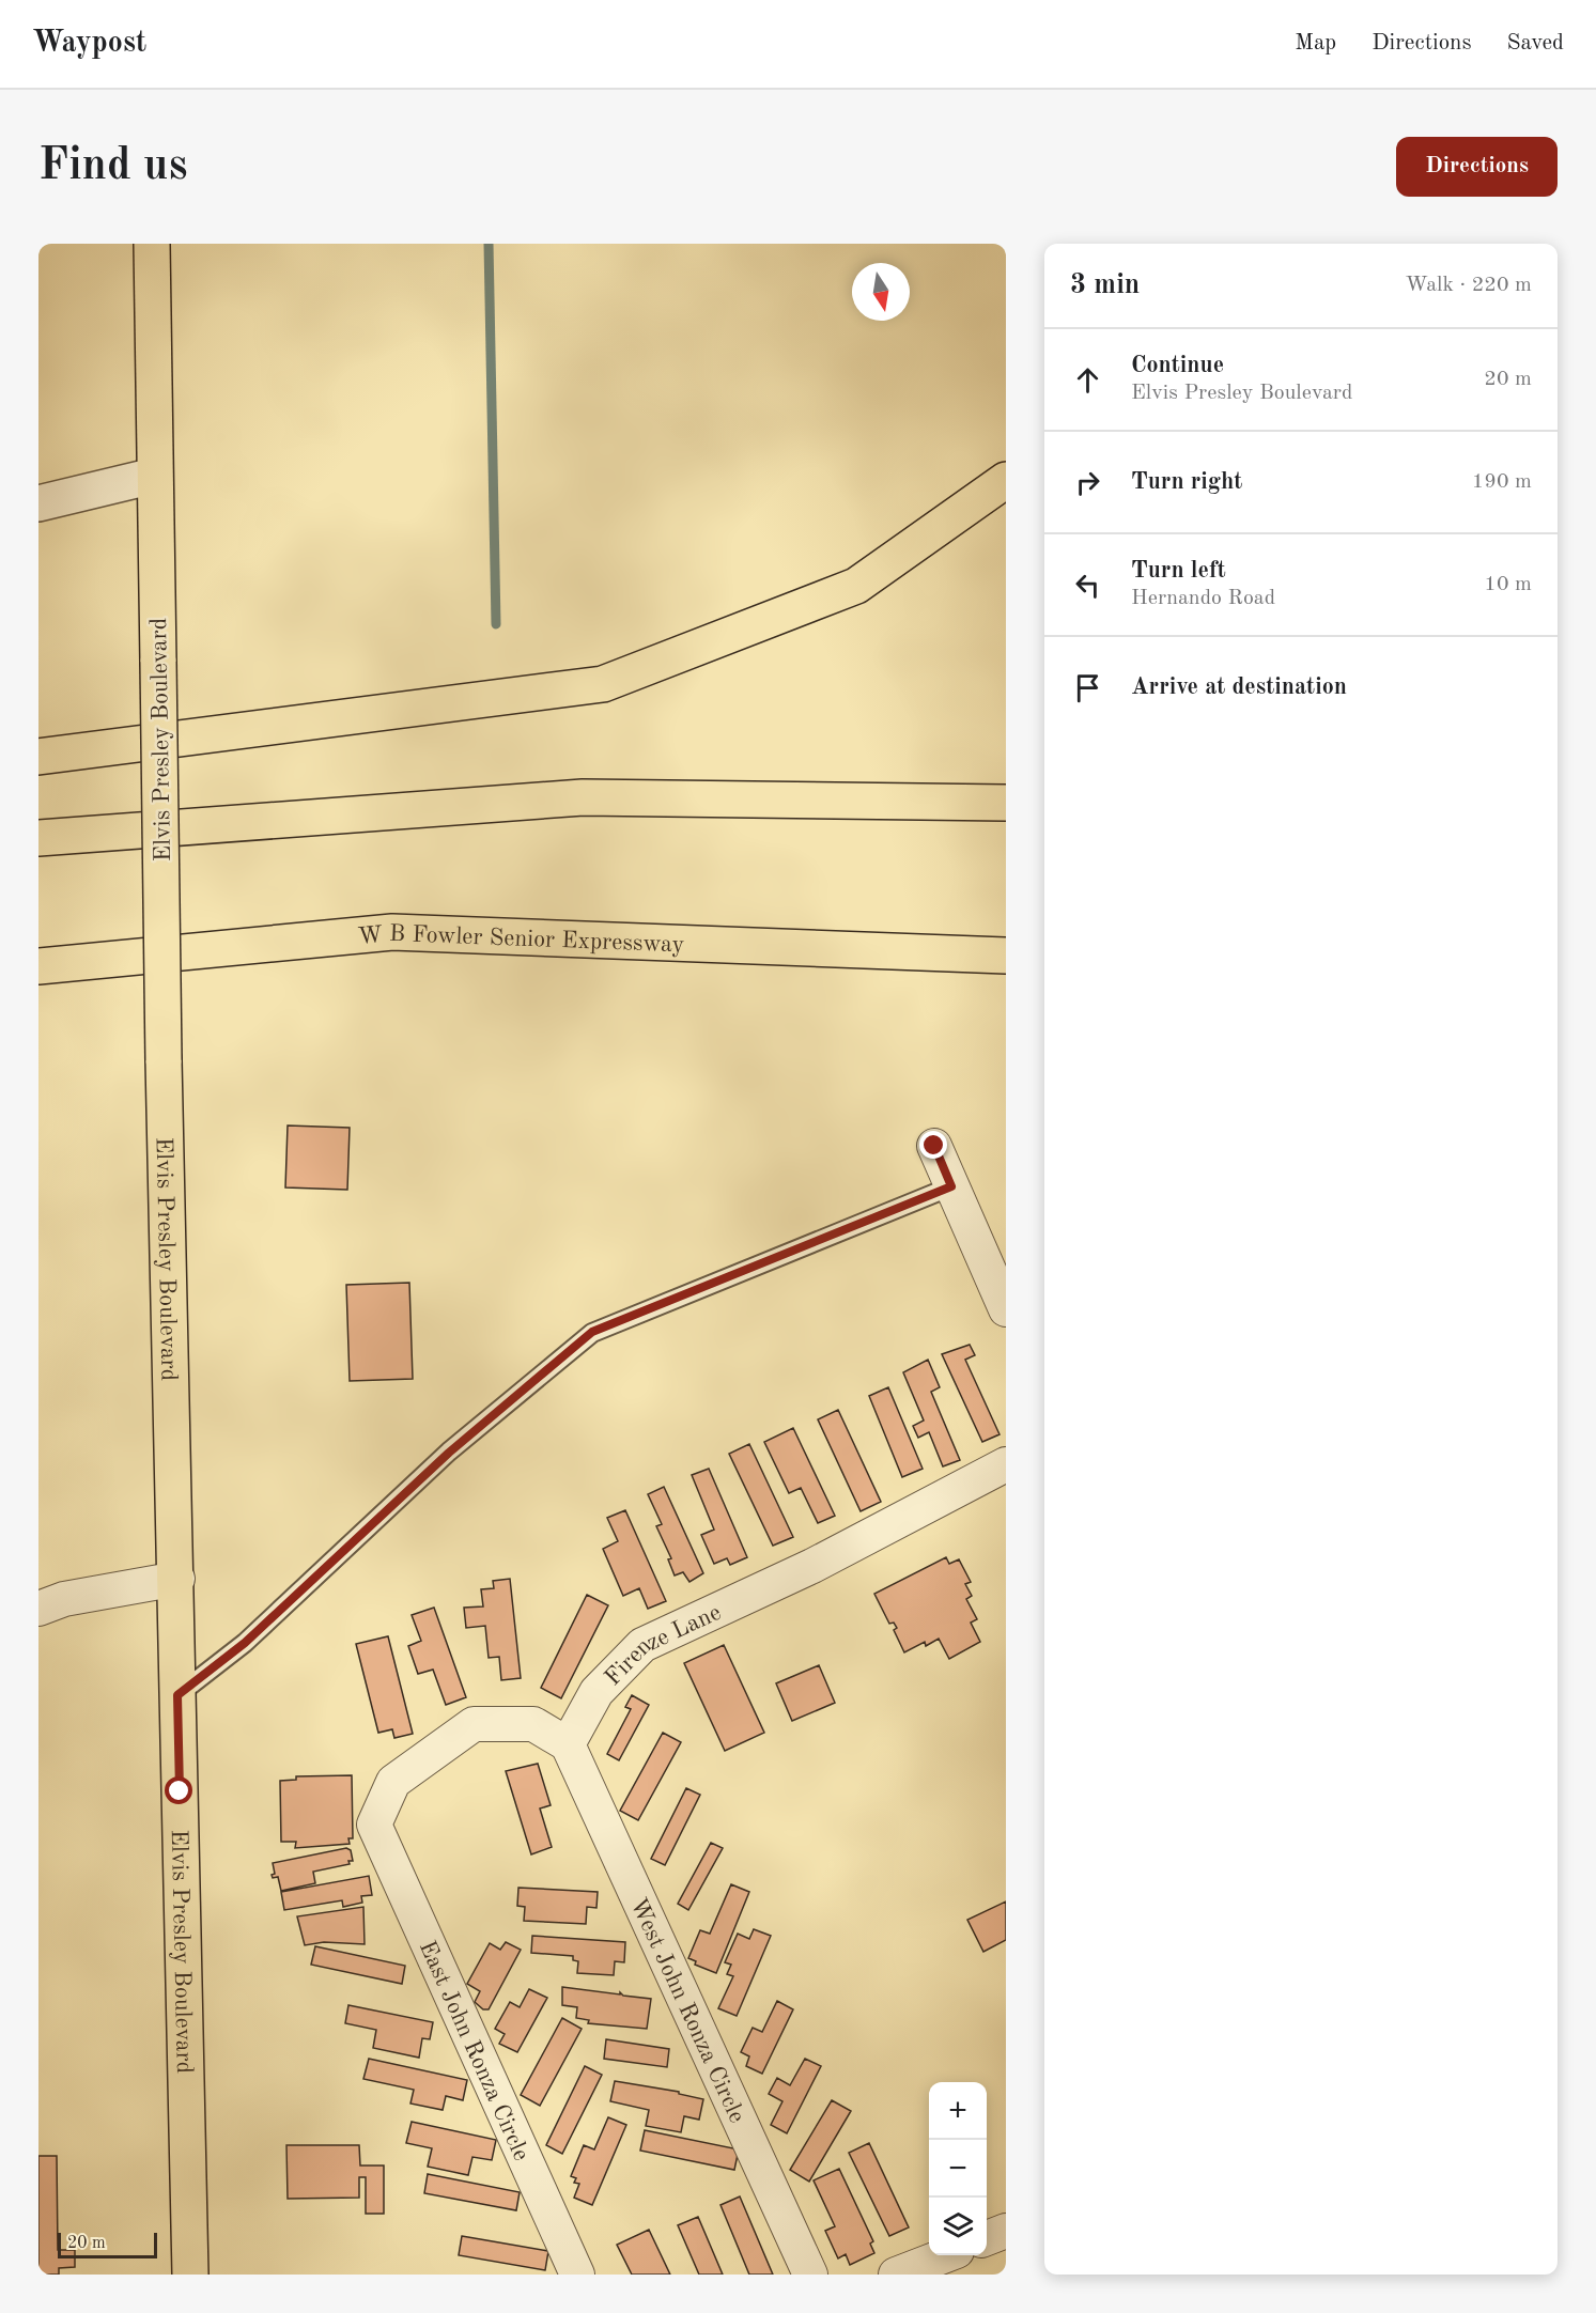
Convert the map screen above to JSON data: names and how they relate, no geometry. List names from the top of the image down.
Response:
{
  "streets": {
    "main road": ["Elvis Presley Boulevard", "W B Fowler Senior Expressway"],
    "street": ["Firenze Lane", "West John Ronza Circle", "East John Ronza Circle"]
  },
  "crossings": [
    ["Firenze Lane", "West John Ronza Circle"],
    ["Firenze Lane", "East John Ronza Circle"],
    ["West John Ronza Circle", "East John Ronza Circle"]
  ],
  "scale_bar": "20 m",
  "north": "bottom",
  "page": {
    "header": "Waypost",
    "nav": ["Map", "Directions", "Saved"],
    "buttons": "Directions",
    "title": "Find us",
    "heading": ["3 min", "Walk · 220 m"],
    "list": [
      ["Continue", "Elvis Presley Boulevard", "20 m"],
      ["Turn right", "190 m"],
      ["Turn left", "Hernando Road", "10 m"],
      "Arrive at destination"
    ],
    "map_buttons": ["+", "−"],
    "scale": "20 m"
  }
}
